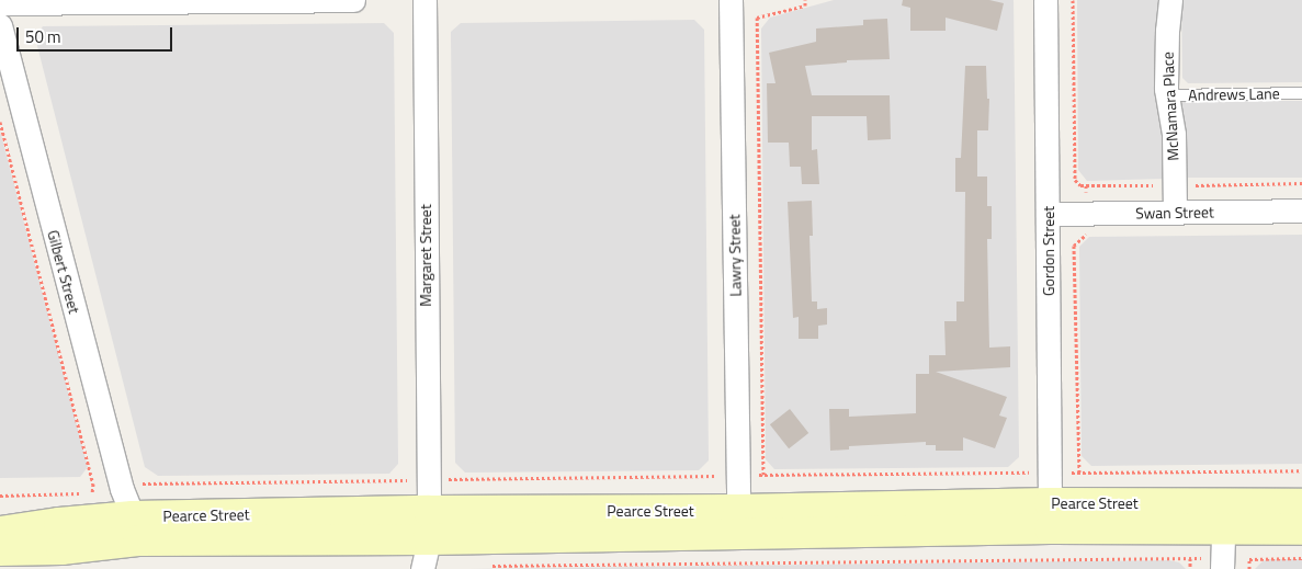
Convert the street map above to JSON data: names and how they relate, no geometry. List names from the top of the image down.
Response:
{
  "streets": {
    "main road": ["Pearce Street"],
    "street": [
      "McNamara Place",
      "Swan Street",
      "Gordon Street",
      "Margaret Street",
      "Lawry Street",
      "Gilbert Street"
    ],
    "lane": ["Andrews Lane"]
  },
  "crossings": [
    ["Andrews Lane", "McNamara Place"],
    ["McNamara Place", "Swan Street"],
    ["Swan Street", "Gordon Street"],
    ["Gordon Street", "Pearce Street"],
    ["Margaret Street", "Pearce Street"],
    ["Lawry Street", "Pearce Street"],
    ["Gilbert Street", "Pearce Street"]
  ],
  "scale_bar": "50 m"
}
